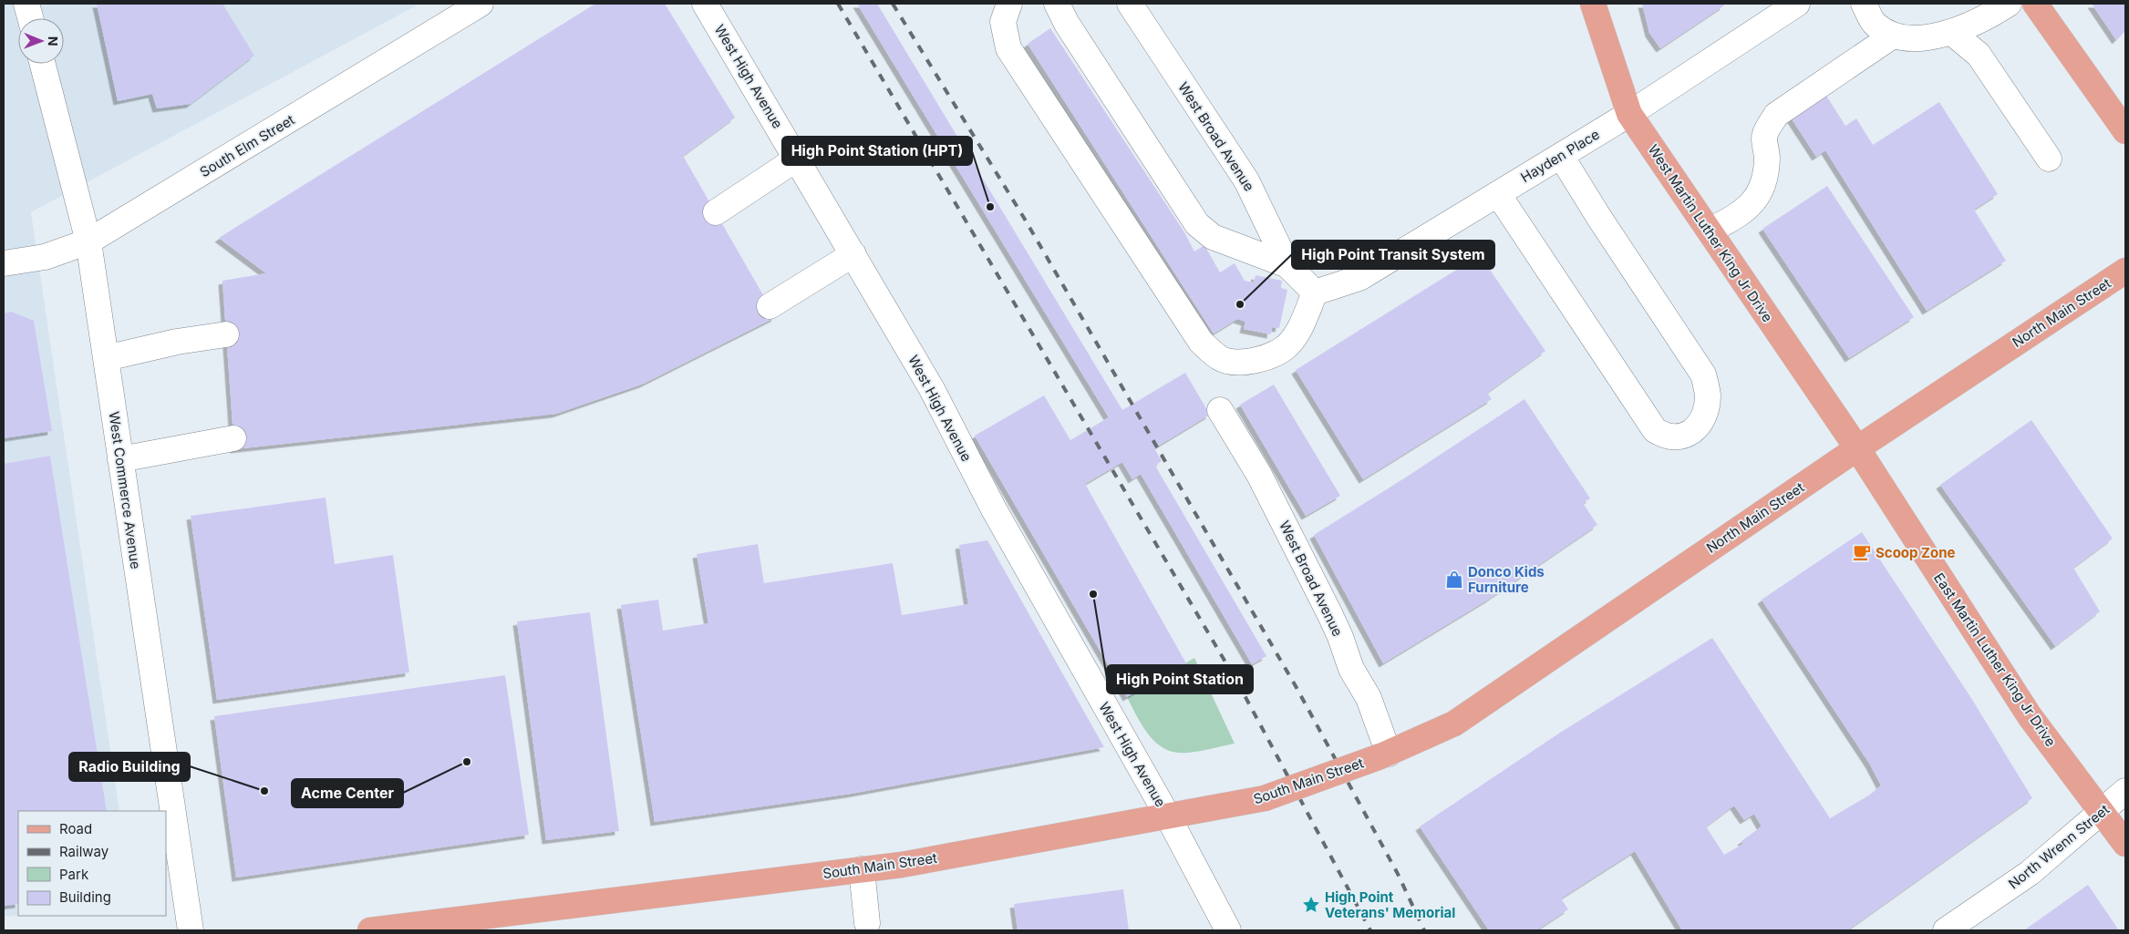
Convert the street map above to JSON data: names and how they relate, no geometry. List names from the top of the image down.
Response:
{
  "streets": {
    "main road": [
      "West Martin Luther King Jr Drive",
      "North Main Street",
      "East Martin Luther King Jr Drive",
      "South Main Street"
    ],
    "street": [
      "West High Avenue",
      "West Broad Avenue",
      "South Elm Street",
      "Hayden Place",
      "West Commerce Avenue",
      "North Wrenn Street"
    ]
  },
  "crossings": [
    ["West High Avenue", "South Main Street"],
    ["West Broad Avenue", "Hayden Place"],
    ["West Broad Avenue", "North Main Street"],
    ["West Broad Avenue", "South Main Street"],
    ["South Elm Street", "West Commerce Avenue"],
    ["Hayden Place", "West Martin Luther King Jr Drive"],
    ["West Martin Luther King Jr Drive", "North Main Street"],
    ["West Martin Luther King Jr Drive", "East Martin Luther King Jr Drive"],
    ["North Main Street", "East Martin Luther King Jr Drive"],
    ["North Main Street", "South Main Street"],
    ["East Martin Luther King Jr Drive", "North Wrenn Street"]
  ],
  "places": {
    "other": [
      "High Point Station (HPT)",
      "High Point Transit System",
      "High Point Station",
      "Acme Center",
      "Radio Building"
    ],
    "cafe": ["Scoop Zone"],
    "shop": ["Donco Kids Furniture"],
    "place": ["High Point Veterans' Memorial"]
  },
  "legend": [
    "Road",
    "Railway",
    "Park",
    "Building"
  ],
  "north": "right"
}
